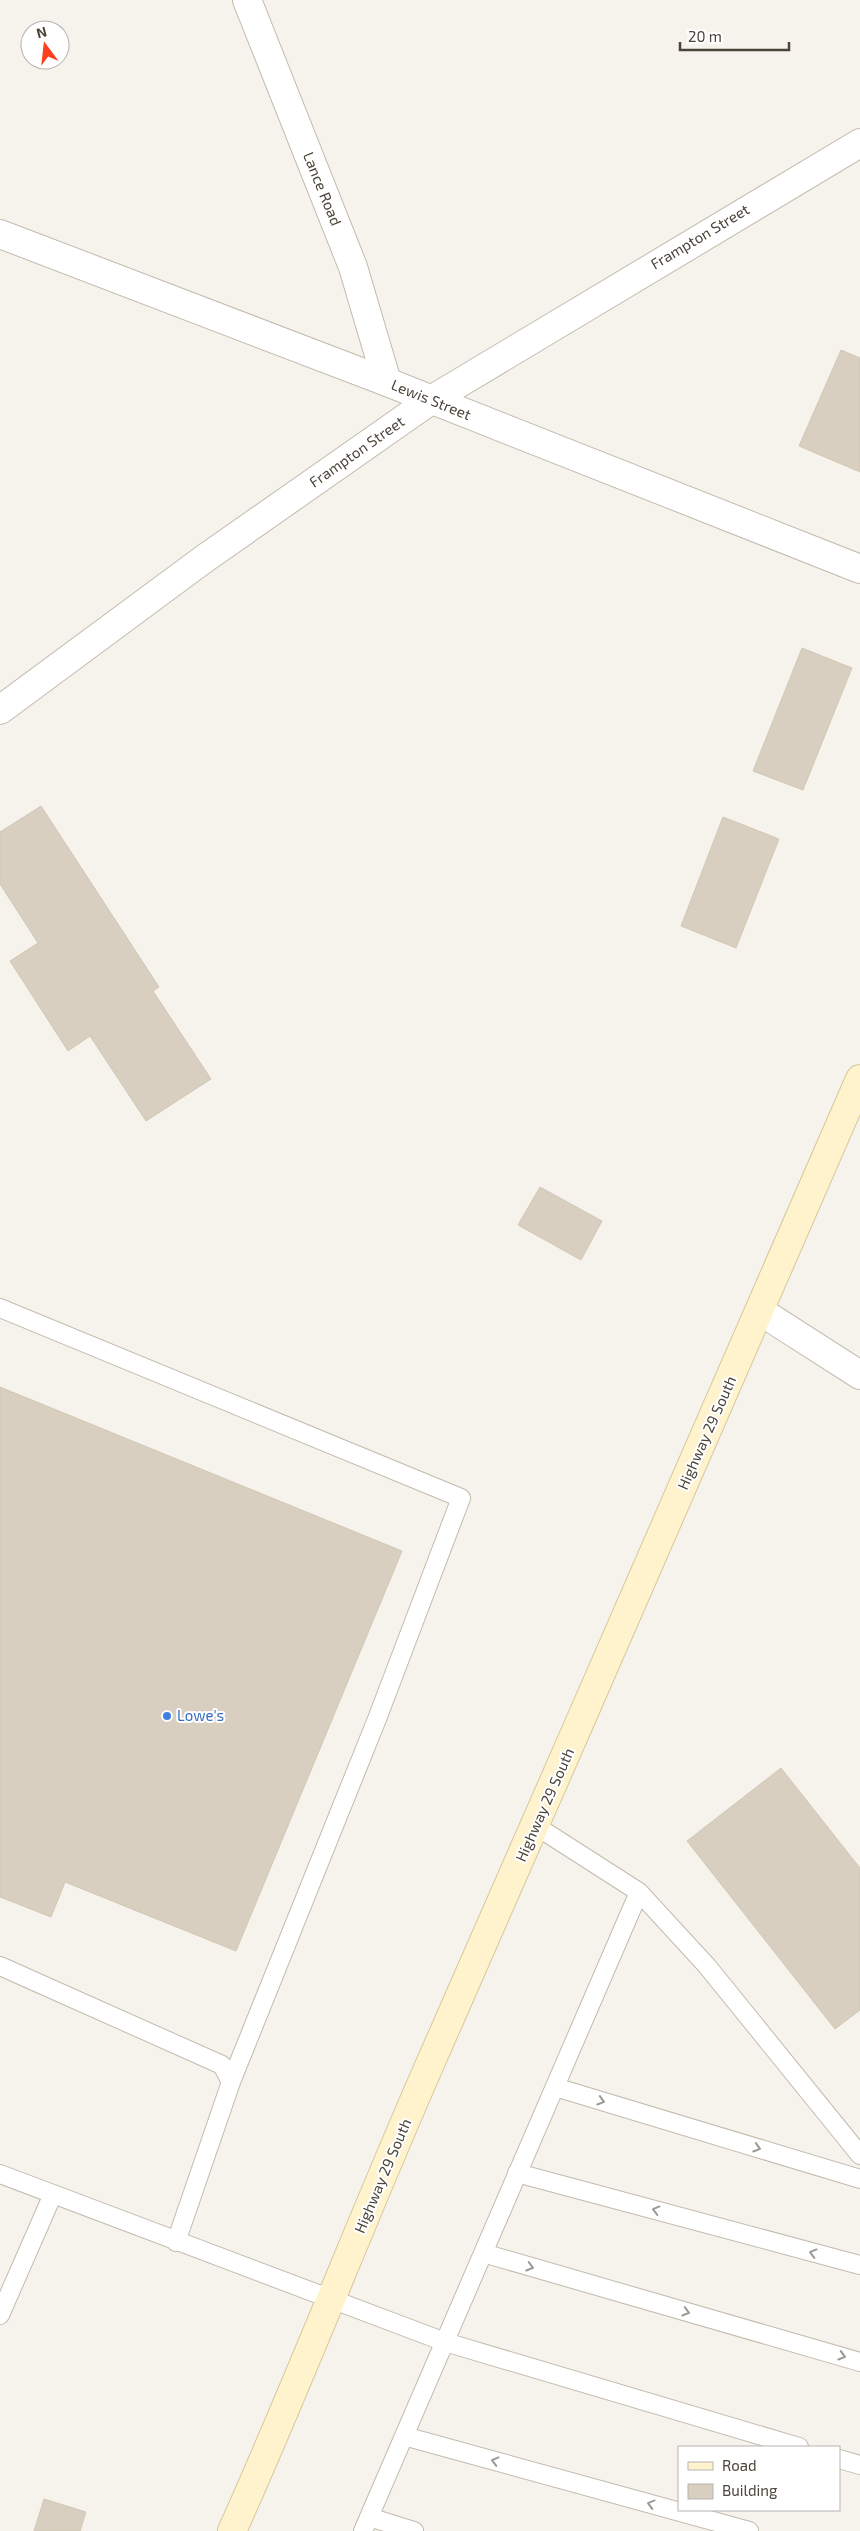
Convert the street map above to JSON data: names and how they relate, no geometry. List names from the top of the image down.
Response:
{
  "streets": {
    "main road": ["Highway 29 South"],
    "street": ["Lance Road", "Frampton Street", "Lewis Street"]
  },
  "crossings": [
    ["Lance Road", "Lewis Street"],
    ["Frampton Street", "Lewis Street"]
  ],
  "places": ["Lowe's"],
  "legend": ["Road", "Building"],
  "scale_bar": "20 m",
  "north": "top"
}
